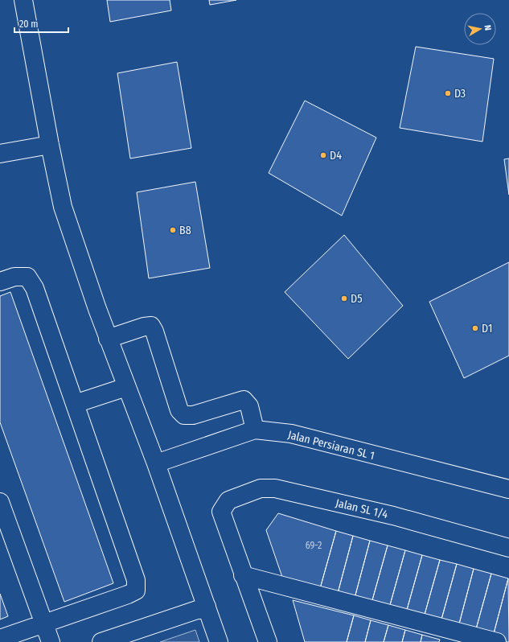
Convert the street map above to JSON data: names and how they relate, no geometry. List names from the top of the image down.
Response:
{
  "streets": {
    "street": ["Jalan Persiaran SL 1", "Jalan SL 1/4"]
  },
  "places": [
    "D3",
    "D4",
    "B8",
    "D5",
    "D1"
  ],
  "house_numbers": ["69-2"],
  "scale_bar": "20 m",
  "north": "right"
}
